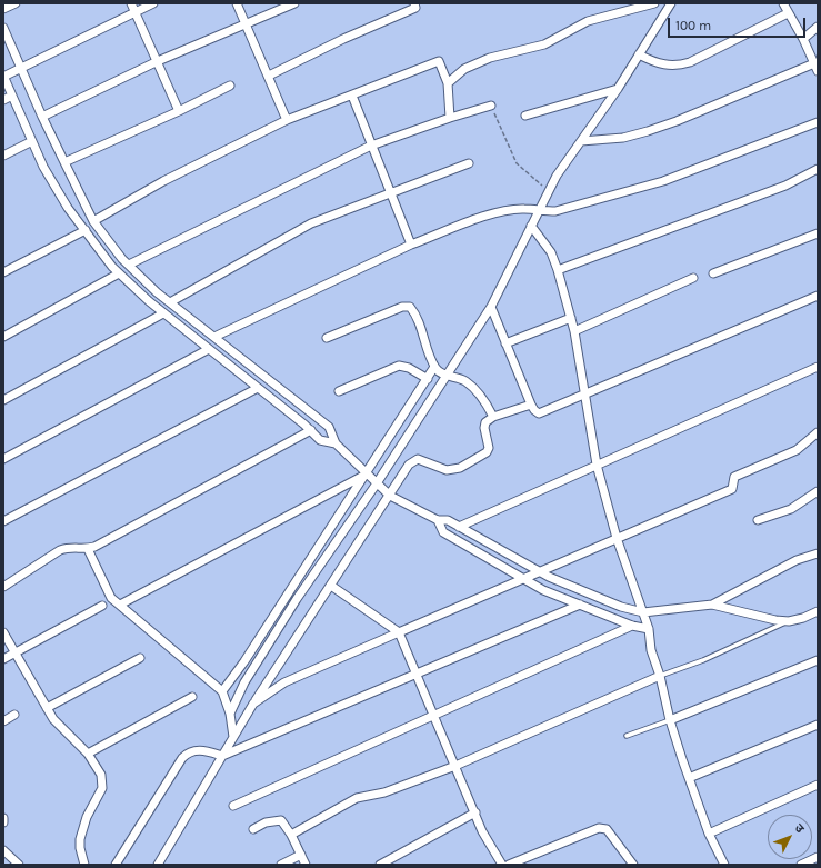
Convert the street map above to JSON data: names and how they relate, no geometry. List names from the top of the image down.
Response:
{
  "scale_bar": "100 m",
  "north": "top right"
}
